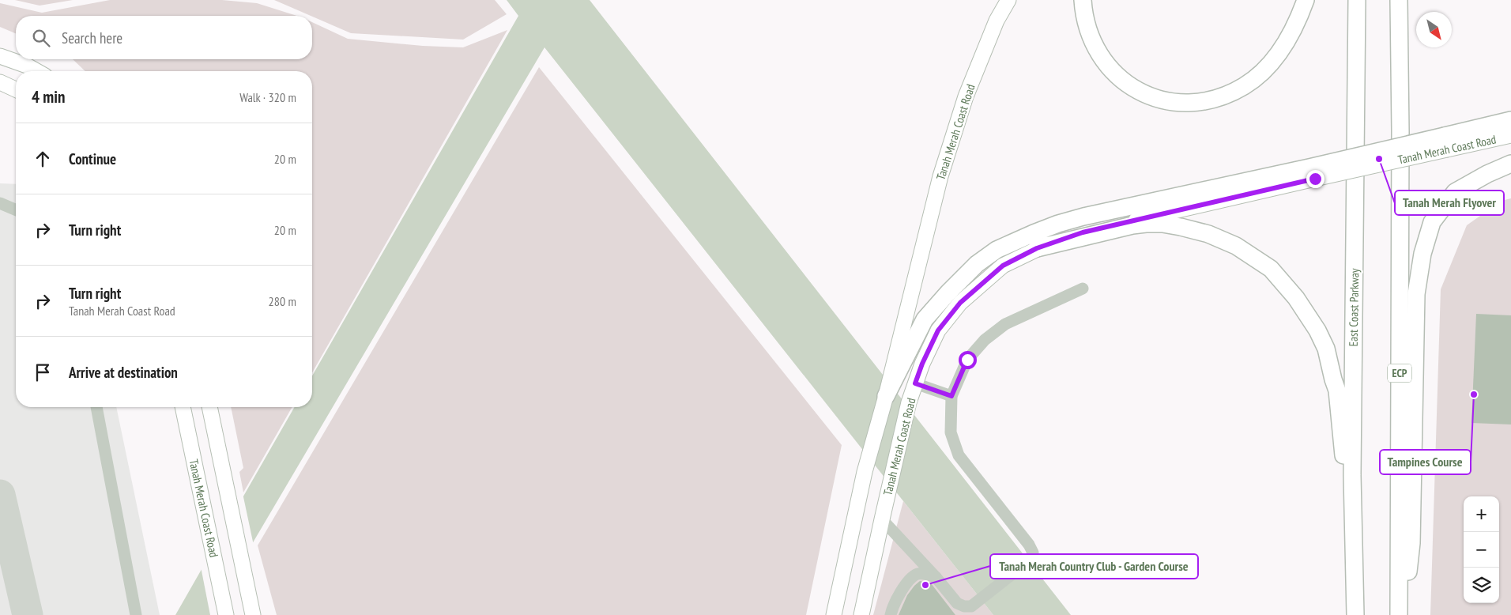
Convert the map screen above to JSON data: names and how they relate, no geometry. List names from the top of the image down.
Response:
{
  "streets": {
    "highway": ["East Coast Parkway", "ECP"],
    "main road": ["Tanah Merah Coast Road"]
  },
  "places": ["Tanah Merah Flyover", "Tampines Course", "Tanah Merah Country Club - Garden Course"],
  "north": "bottom right",
  "page": {
    "search": "Search here",
    "heading": ["4 min", "Walk · 320 m"],
    "list": [
      ["Continue", "20 m"],
      ["Turn right", "20 m"],
      ["Turn right", "Tanah Merah Coast Road", "280 m"],
      "Arrive at destination"
    ],
    "map_buttons": ["+", "−"]
  }
}
